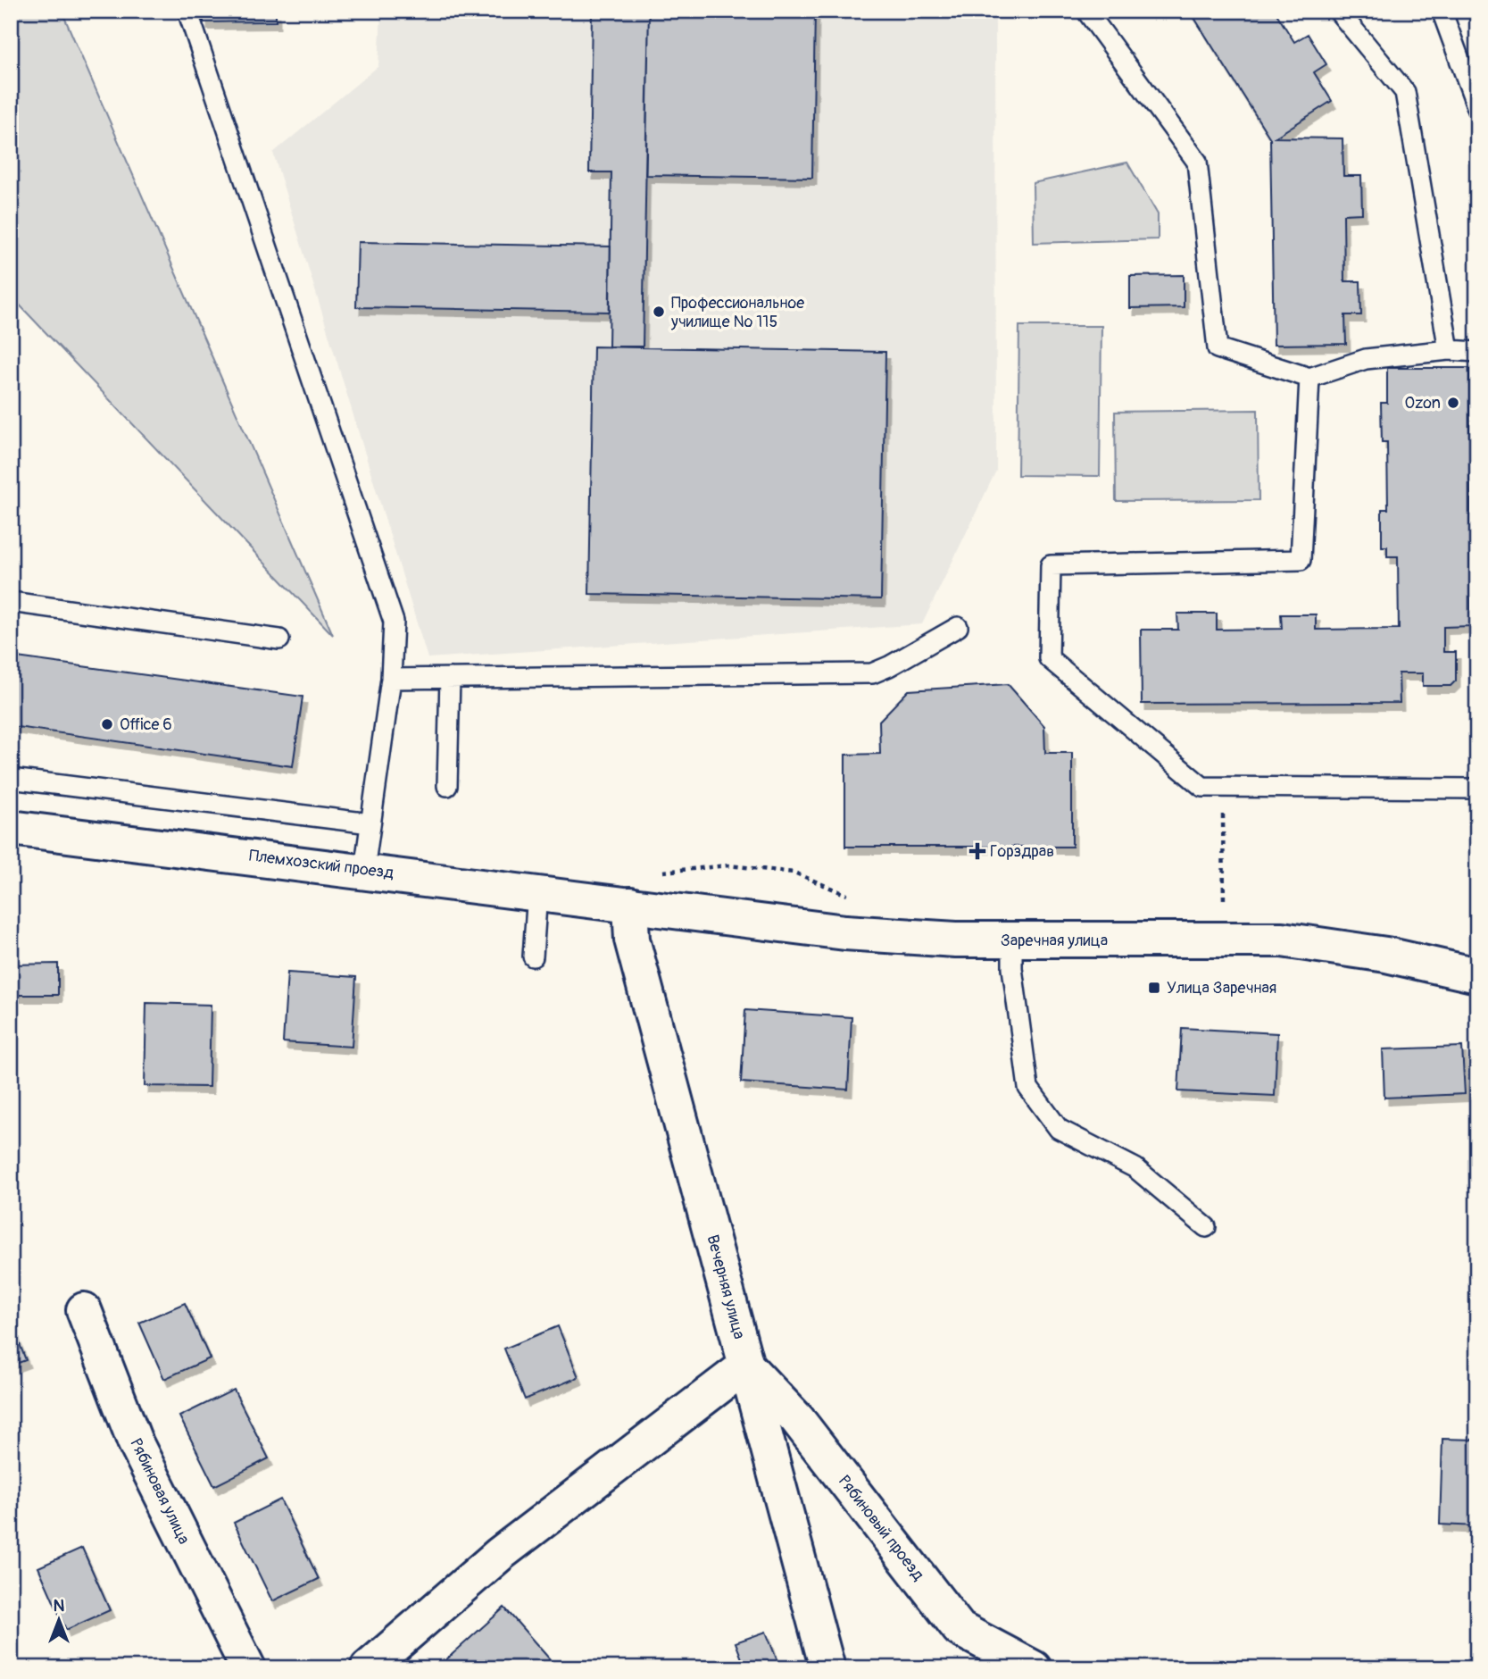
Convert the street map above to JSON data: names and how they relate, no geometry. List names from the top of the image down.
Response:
{
  "streets": {
    "street": [
      "Племхозский проезд",
      "Заречная улица",
      "Вечерняя улица",
      "Рябиновая улица",
      "Рябиновый проезд"
    ]
  },
  "crossings": [
    ["Племхозский проезд", "Заречная улица"],
    ["Племхозский проезд", "Вечерняя улица"],
    ["Заречная улица", "Вечерняя улица"],
    ["Вечерняя улица", "Рябиновый проезд"]
  ],
  "places": {
    "other": ["Профессиональное училище № 115", "Ozon", "Office 6"],
    "health": ["Горздрав"],
    "transit": ["Улица Заречная"]
  },
  "north": "top"
}
